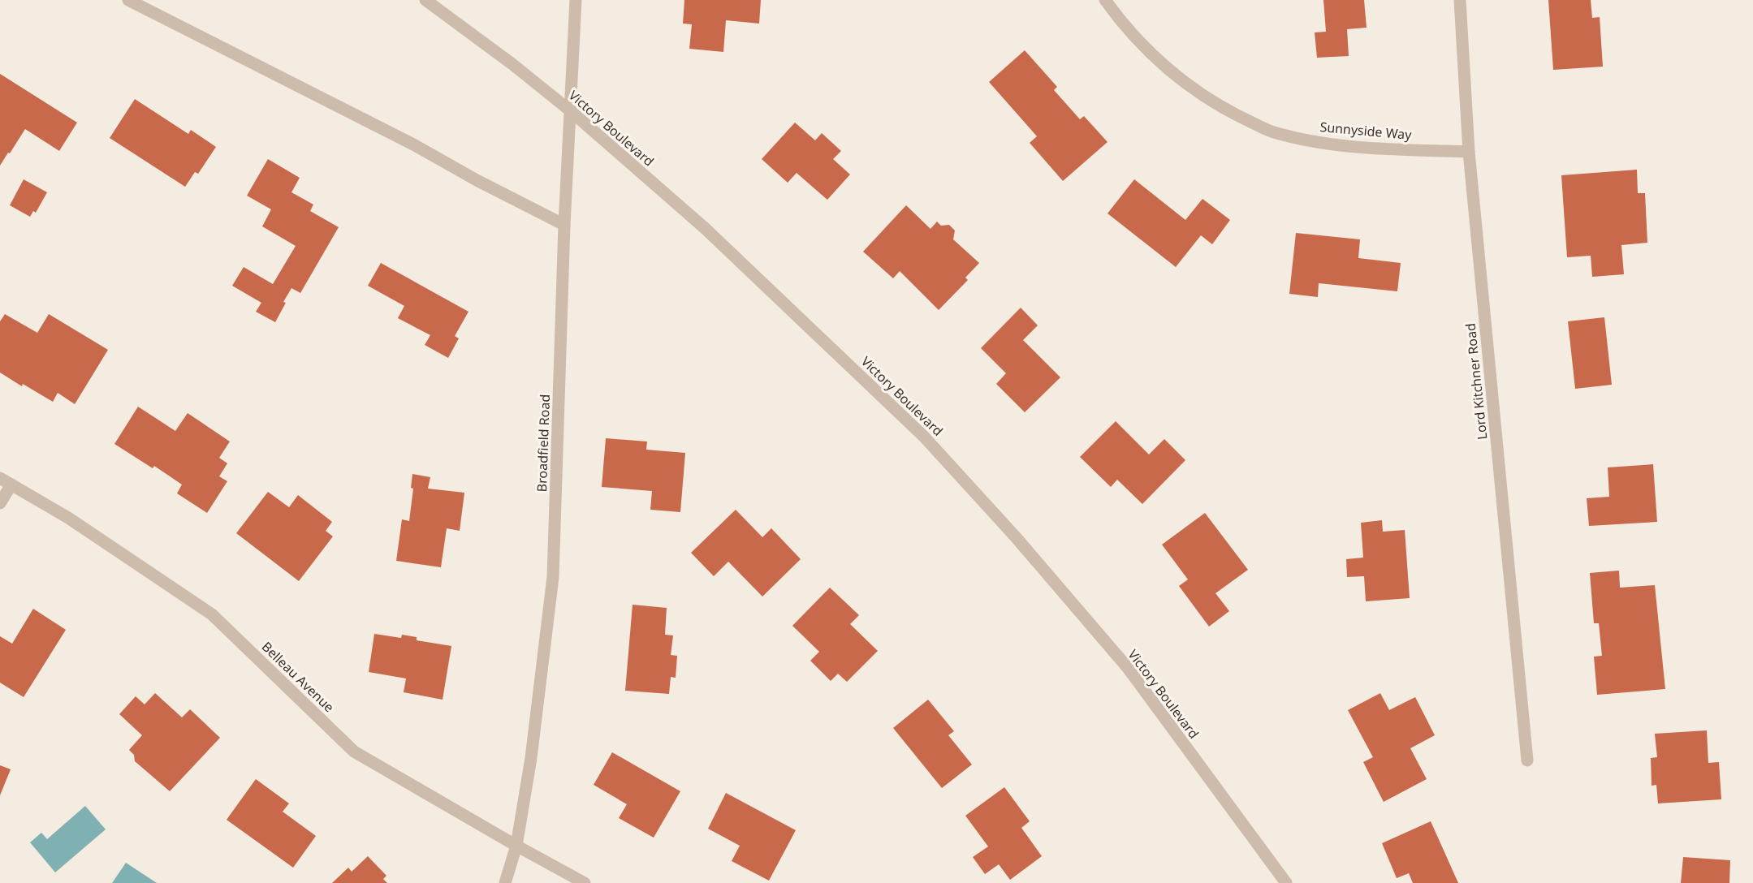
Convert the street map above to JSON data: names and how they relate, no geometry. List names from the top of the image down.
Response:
{
  "streets": {
    "street": [
      "Victory Boulevard",
      "Sunnyside Way",
      "Lord Kitchner Road",
      "Broadfield Road",
      "Belleau Avenue"
    ]
  },
  "crossings": [
    ["Victory Boulevard", "Broadfield Road"],
    ["Sunnyside Way", "Lord Kitchner Road"],
    ["Broadfield Road", "Belleau Avenue"]
  ]
}
